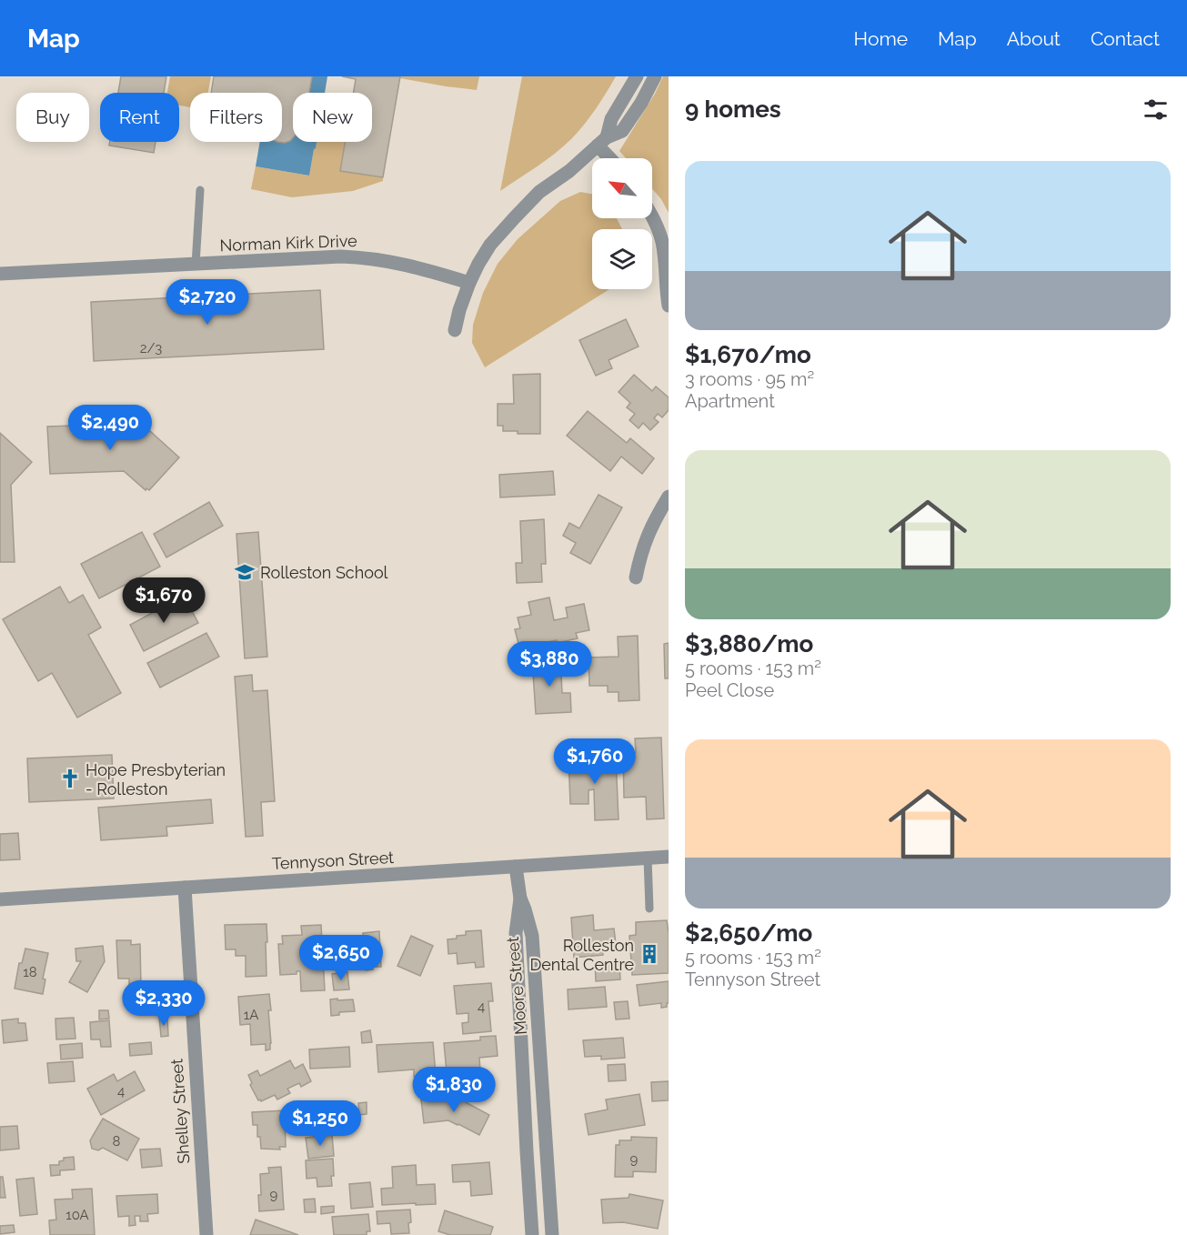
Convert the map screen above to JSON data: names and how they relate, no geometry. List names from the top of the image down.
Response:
{
  "streets": {
    "street": [
      "Norman Kirk Drive",
      "Tennyson Street",
      "Moore Street",
      "Shelley Street"
    ]
  },
  "crossings": [
    ["Tennyson Street", "Moore Street"],
    ["Tennyson Street", "Shelley Street"]
  ],
  "places": {
    "school or university": ["Rolleston School"],
    "church": ["Hope Presbyterian - Rolleston"],
    "building": ["Rolleston Dental Centre"]
  },
  "house_numbers": [
    "2/3",
    "18",
    "4",
    "1A",
    "4",
    "8",
    "9",
    "9",
    "10A"
  ],
  "north": "top left",
  "page": {
    "header": "Map",
    "nav": [
      "Home",
      "Map",
      "About",
      "Contact"
    ],
    "heading": "9 homes",
    "chip": [
      "Buy",
      "Rent",
      "Filters",
      "New"
    ],
    "list": [
      {
        "name": "$1,670/mo",
        "note": "3 rooms · 95 m² · Apartment"
      },
      {
        "name": "$3,880/mo",
        "note": "5 rooms · 153 m² · Peel Close"
      },
      {
        "name": "$2,650/mo",
        "note": "5 rooms · 153 m² · Tennyson Street"
      }
    ],
    "price": [
      "$2,720",
      "$2,490",
      "$1,670",
      "$3,880",
      "$1,760",
      "$2,650",
      "$2,330",
      "$1,830",
      "$1,250"
    ]
  }
}
